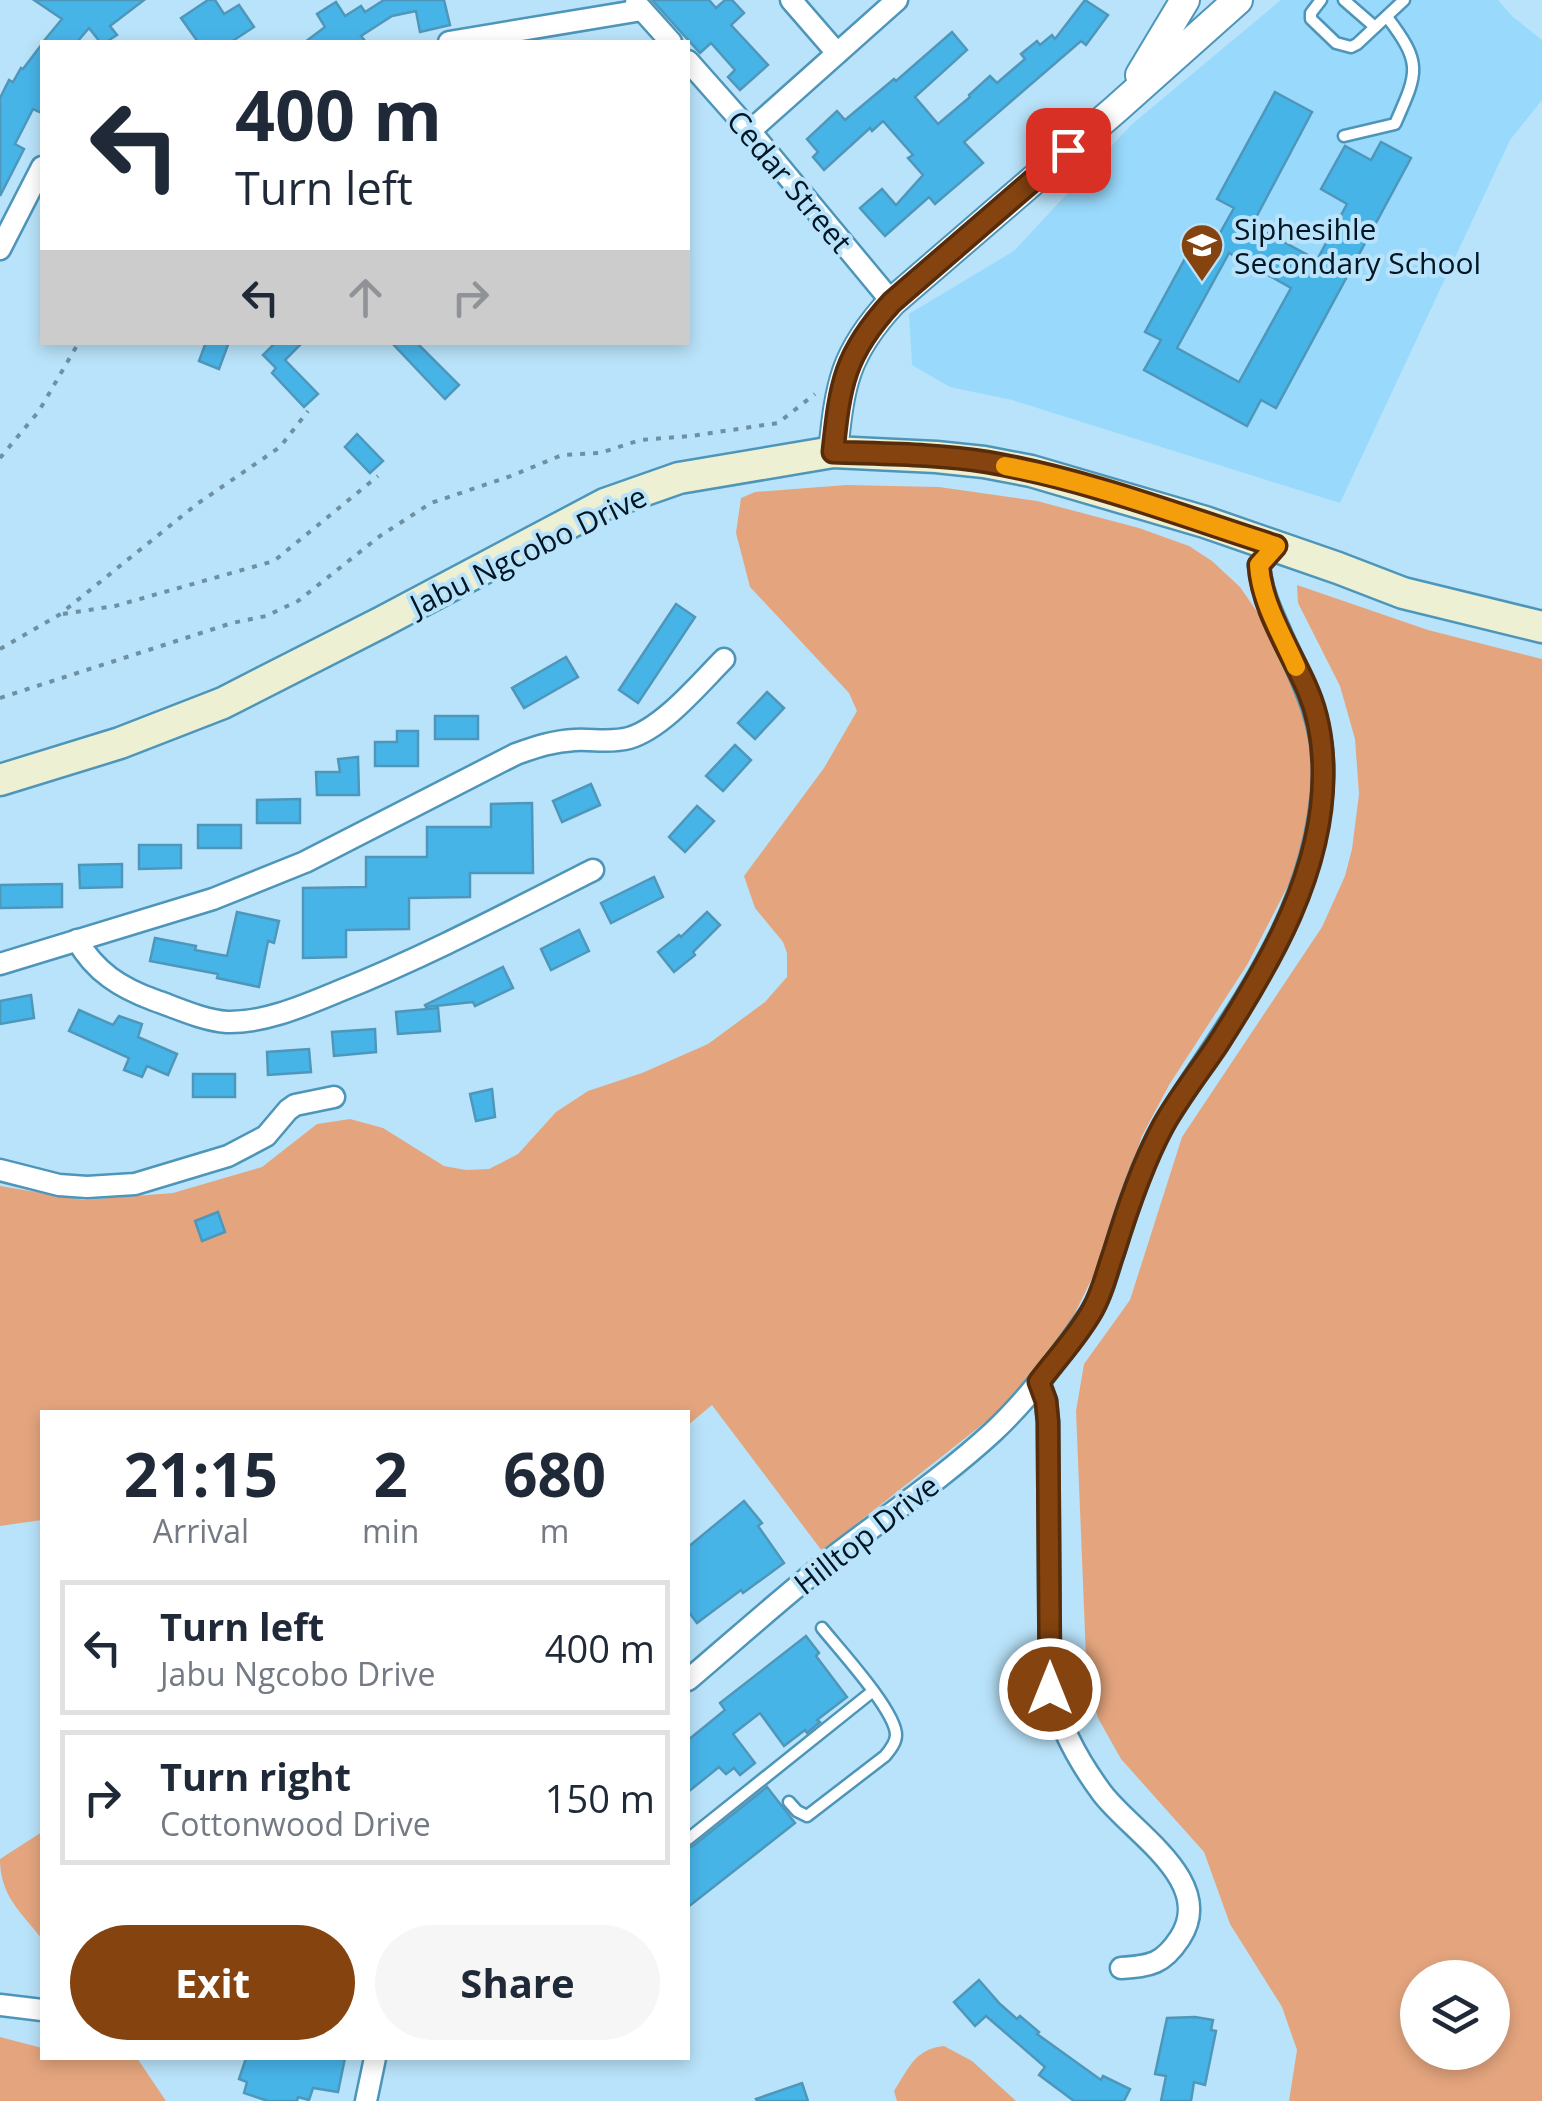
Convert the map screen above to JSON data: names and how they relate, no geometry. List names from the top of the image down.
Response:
{
  "streets": {
    "main road": ["Jabu Ngcobo Drive"],
    "street": ["Cedar Street", "Hilltop Drive"]
  },
  "crossings": [
    ["Jabu Ngcobo Drive", "Hilltop Drive"]
  ],
  "places": {
    "school or university": ["Siphesihle Secondary School"]
  },
  "page": {
    "turn": ["400 m", "Turn left"],
    "eta": [
      "21:15",
      "Arrival",
      "2",
      "min",
      "680",
      "m"
    ],
    "list": [
      {
        "name": "Turn left",
        "note": "Jabu Ngcobo Drive",
        "value": "400 m"
      },
      {
        "name": "Turn right",
        "note": "Cottonwood Drive",
        "value": "150 m"
      }
    ],
    "buttons": ["Exit", "Share"]
  }
}
